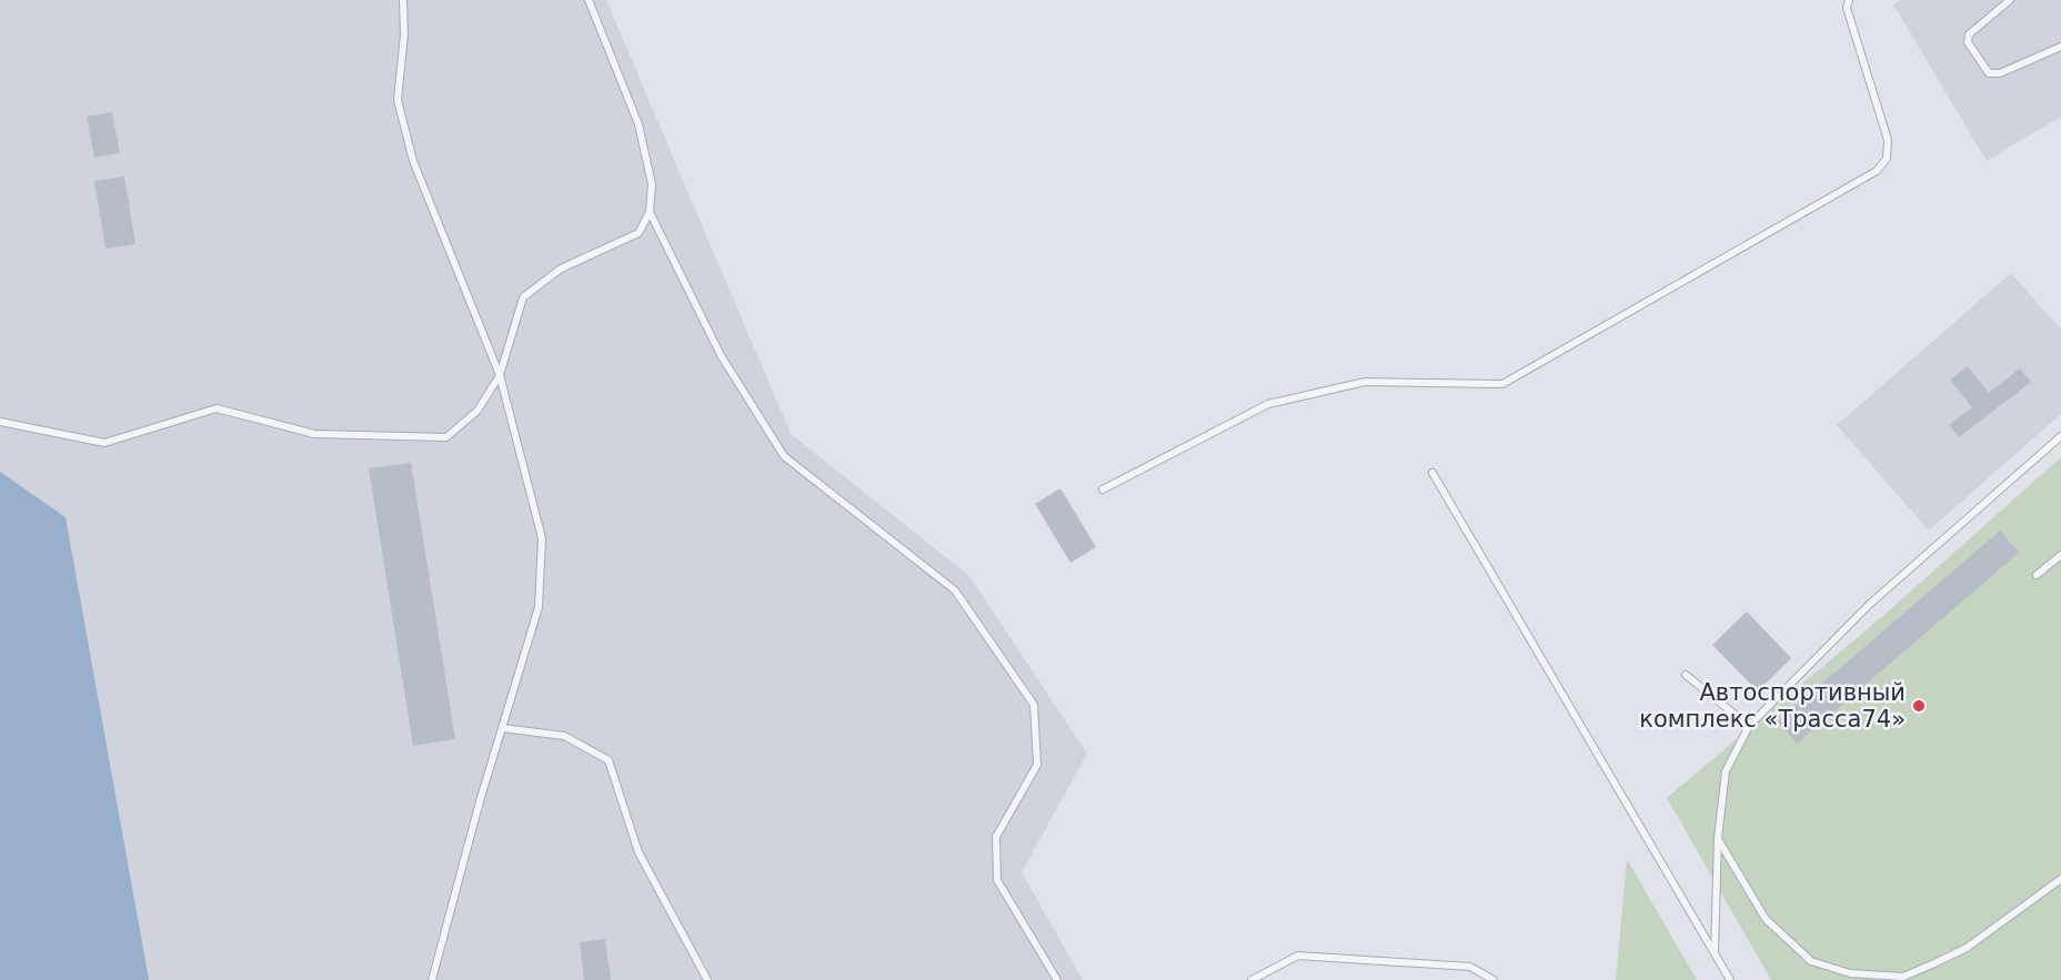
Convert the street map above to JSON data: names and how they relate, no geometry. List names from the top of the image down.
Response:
{
  "places": ["Автоспортивный комплекс «Трасса74»"]
}
